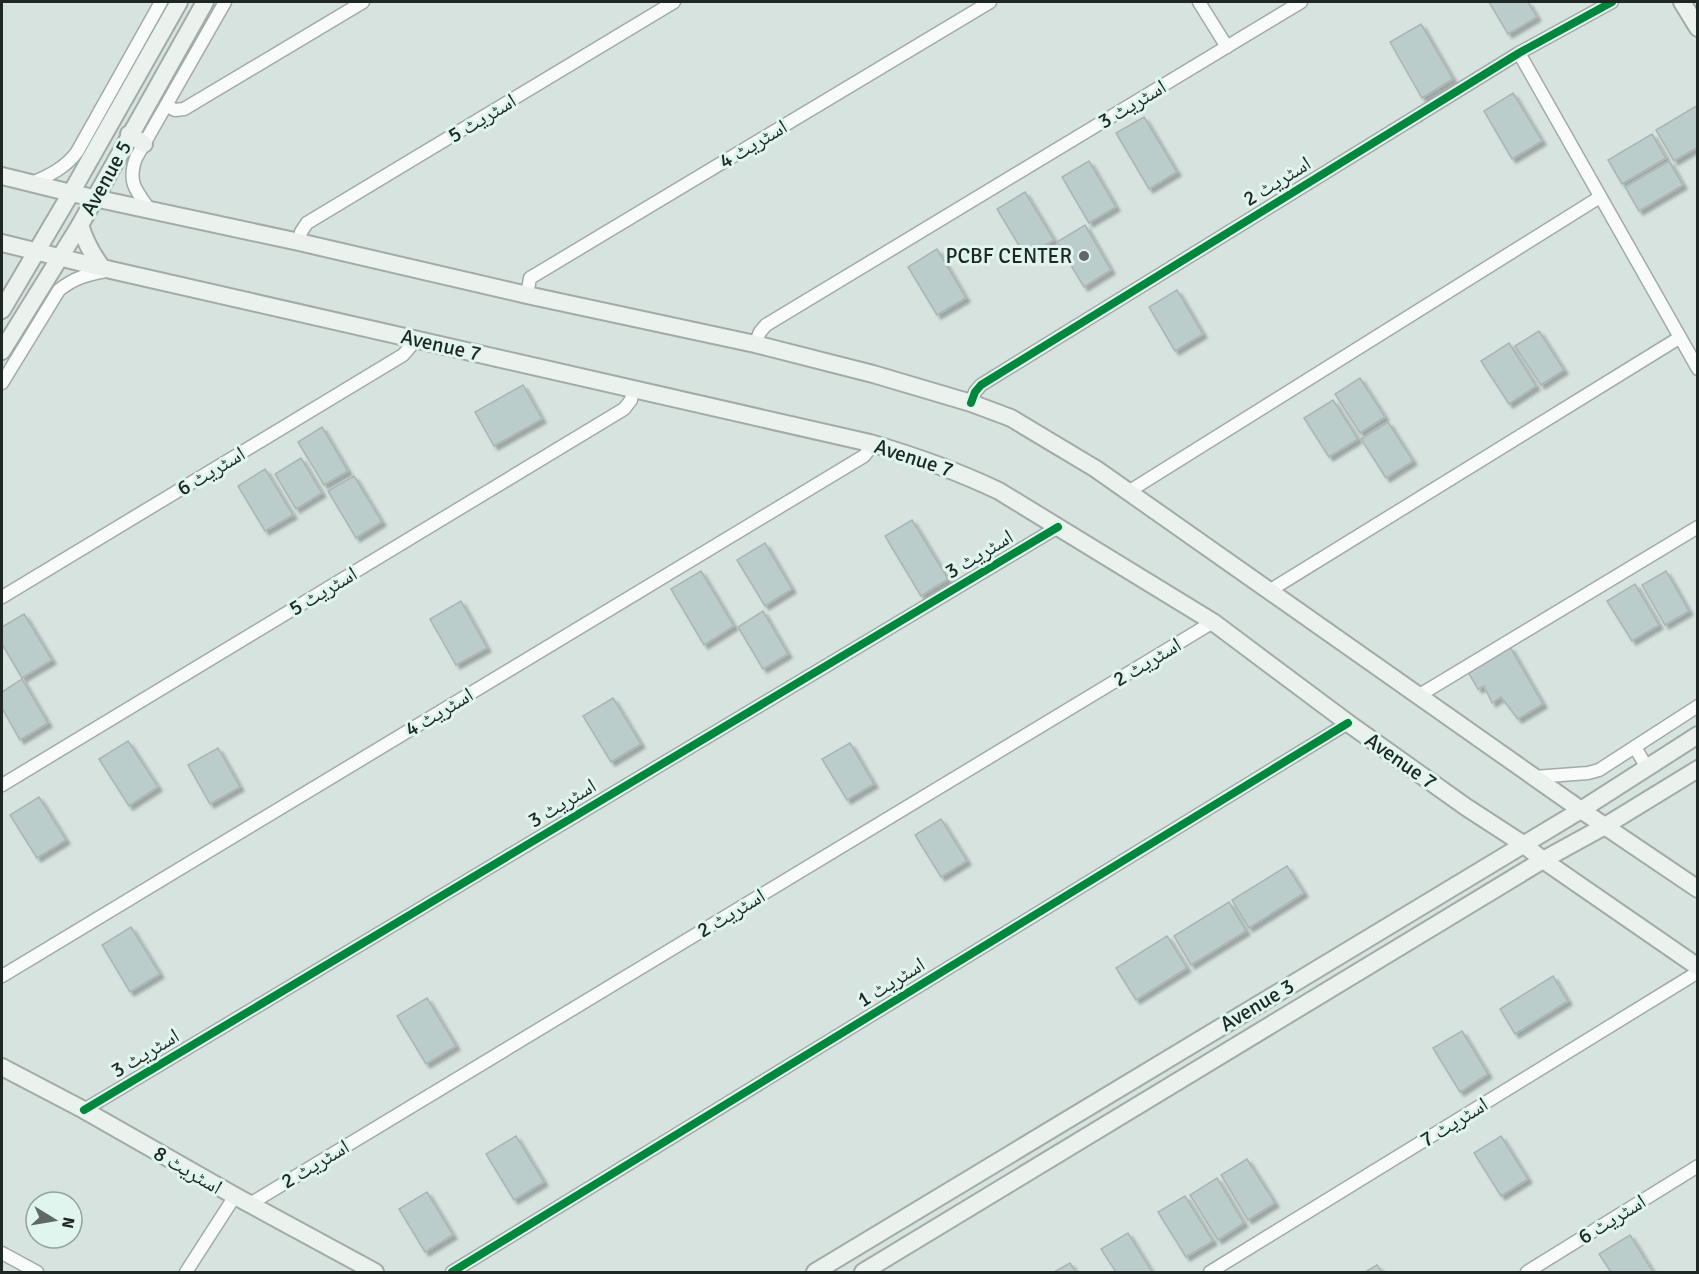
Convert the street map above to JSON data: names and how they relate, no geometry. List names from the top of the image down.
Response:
{
  "streets": {
    "main road": [
      "Avenue 5",
      "Avenue 7",
      "Avenue 3",
      "اسٹریٹ 8"
    ],
    "street": [
      "اسٹریٹ 3",
      "اسٹریٹ 5",
      "اسٹریٹ 4",
      "اسٹریٹ 2",
      "اسٹریٹ 6",
      "اسٹریٹ 1",
      "اسٹریٹ 7"
    ]
  },
  "crossings": [
    ["اسٹریٹ 3", "Avenue 7"],
    ["اسٹریٹ 3", "اسٹریٹ 8"],
    ["اسٹریٹ 5", "Avenue 7"],
    ["اسٹریٹ 4", "Avenue 7"],
    ["Avenue 5", "Avenue 7"],
    ["اسٹریٹ 2", "Avenue 7"],
    ["اسٹریٹ 2", "اسٹریٹ 8"],
    ["Avenue 7", "اسٹریٹ 6"],
    ["Avenue 7", "اسٹریٹ 1"],
    ["Avenue 7", "Avenue 3"]
  ],
  "places": ["PCBF CENTER"],
  "north": "right"
}
